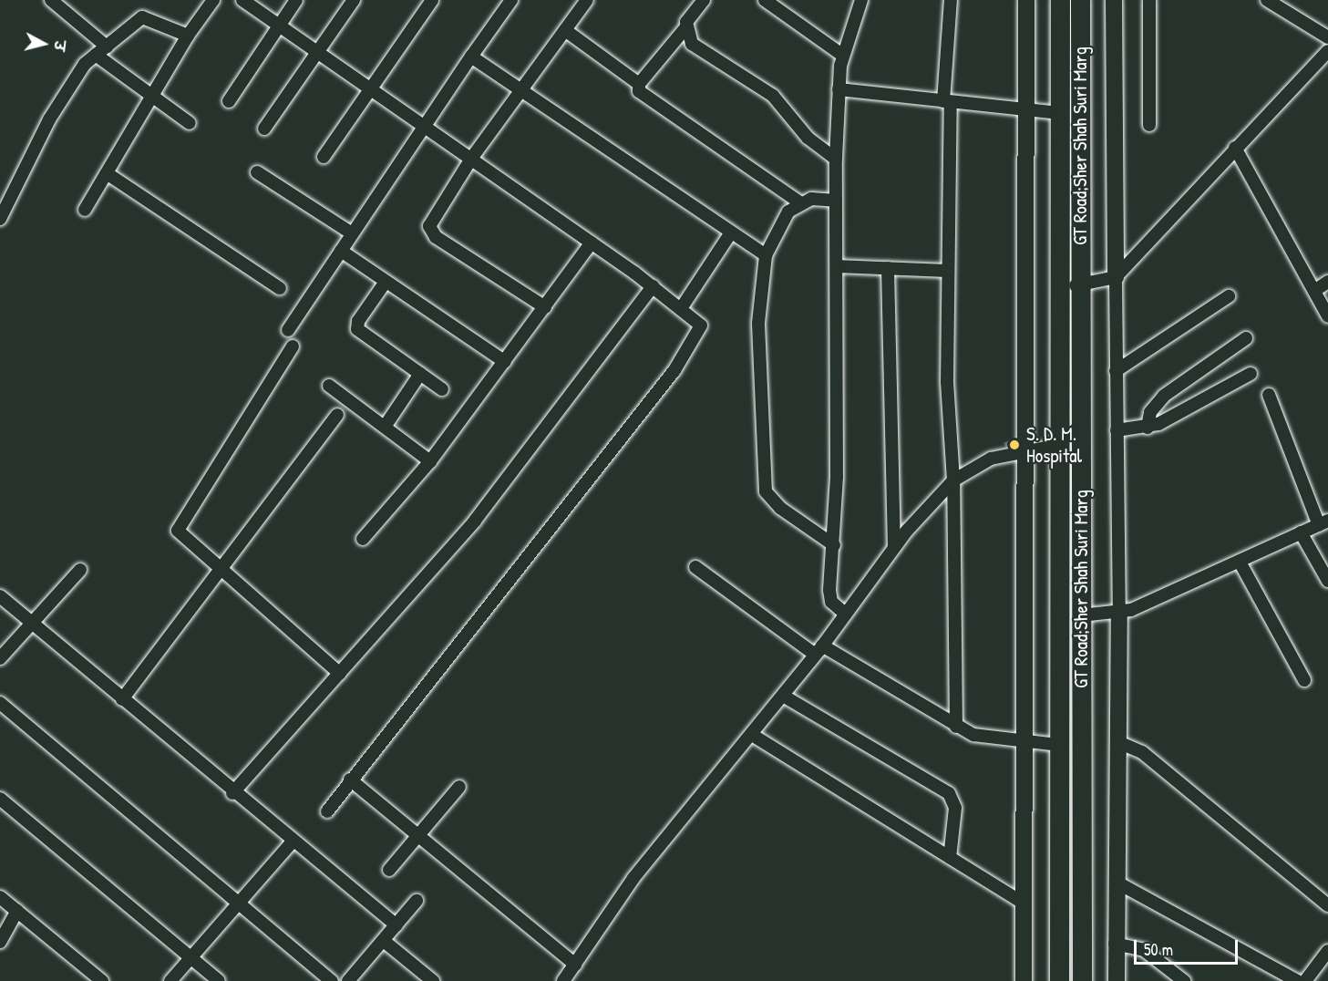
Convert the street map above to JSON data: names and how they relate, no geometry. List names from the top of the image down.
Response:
{
  "streets": {
    "main road": ["GT Road;Sher Shah Suri Marg"]
  },
  "places": ["S. D. M. Hospital"],
  "scale_bar": "50 m",
  "north": "right"
}
